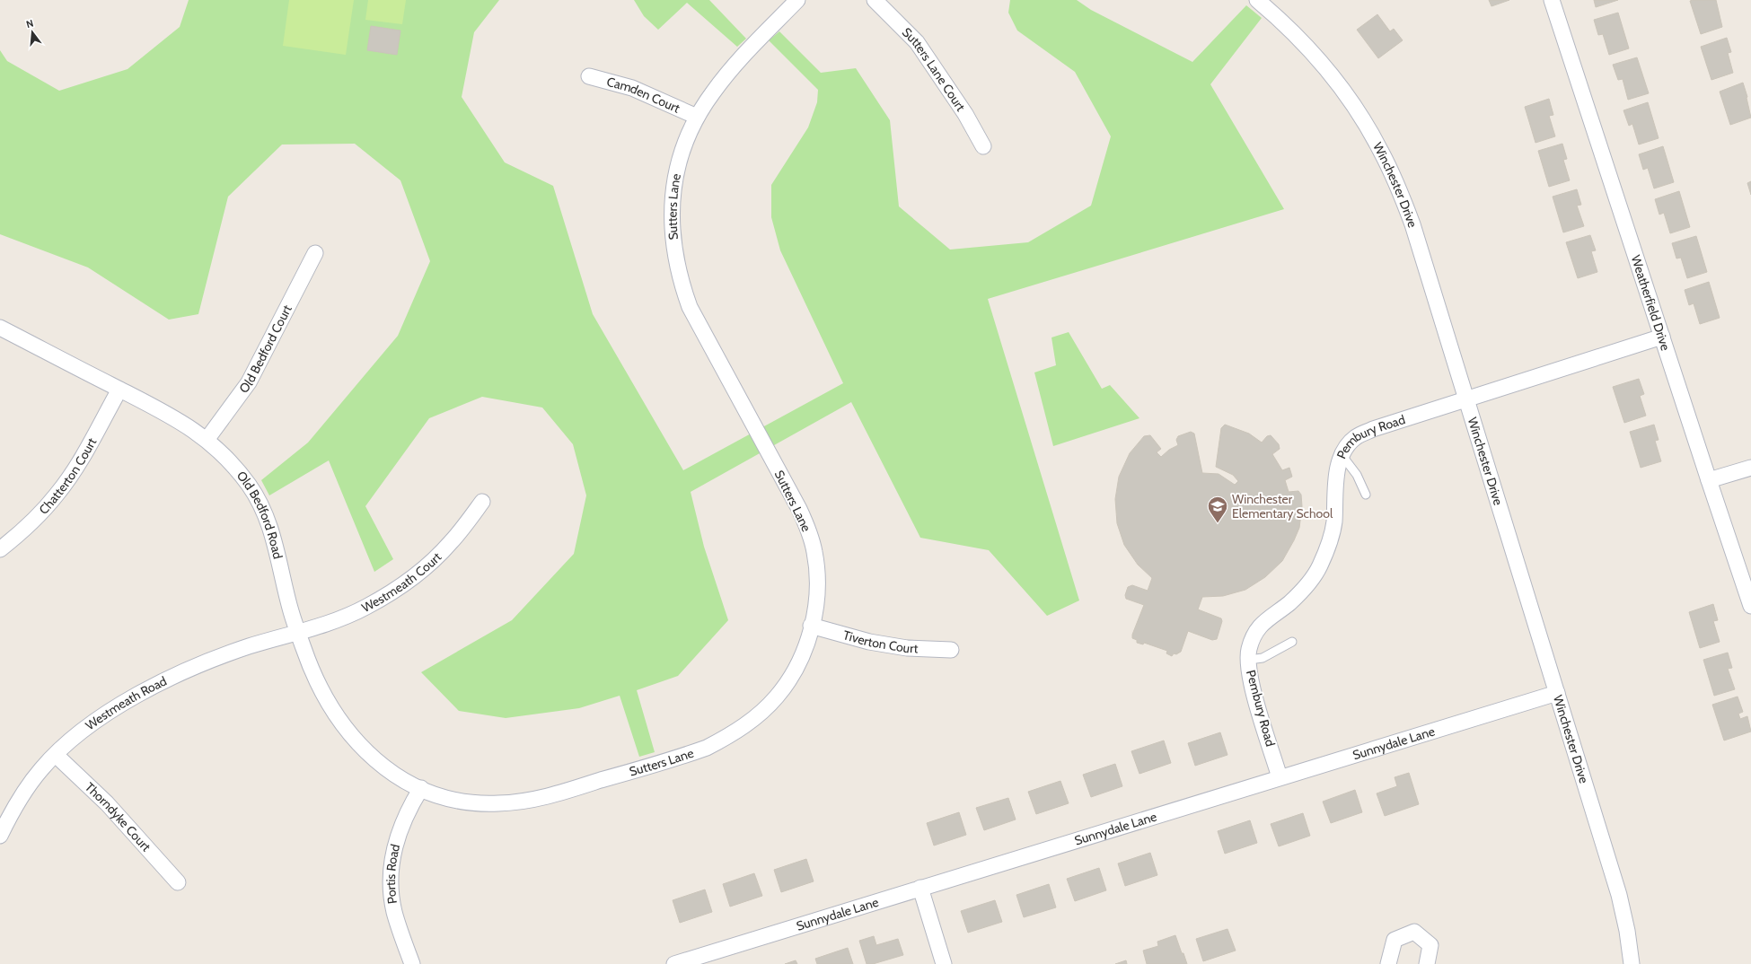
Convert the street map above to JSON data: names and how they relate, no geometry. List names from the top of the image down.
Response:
{
  "streets": {
    "street": [
      "Sutters Lane Court",
      "Camden Court",
      "Winchester Drive",
      "Sutters Lane",
      "Weatherfield Drive",
      "Old Bedford Court",
      "Pembury Road",
      "Chatterton Court",
      "Old Bedford Road",
      "Westmeath Court",
      "Tiverton Court",
      "Westmeath Road",
      "Sunnydale Lane",
      "Thorndyke Court",
      "Portis Road"
    ]
  },
  "crossings": [
    ["Camden Court", "Sutters Lane"],
    ["Winchester Drive", "Pembury Road"],
    ["Winchester Drive", "Sunnydale Lane"],
    ["Sutters Lane", "Old Bedford Road"],
    ["Sutters Lane", "Tiverton Court"],
    ["Sutters Lane", "Portis Road"],
    ["Weatherfield Drive", "Pembury Road"],
    ["Old Bedford Court", "Old Bedford Road"],
    ["Pembury Road", "Sunnydale Lane"],
    ["Chatterton Court", "Old Bedford Road"],
    ["Old Bedford Road", "Westmeath Court"],
    ["Old Bedford Road", "Westmeath Road"],
    ["Old Bedford Road", "Portis Road"],
    ["Westmeath Court", "Westmeath Road"],
    ["Westmeath Road", "Thorndyke Court"]
  ],
  "places": {
    "school or university": ["Winchester Elementary School"]
  },
  "north": "top"
}
